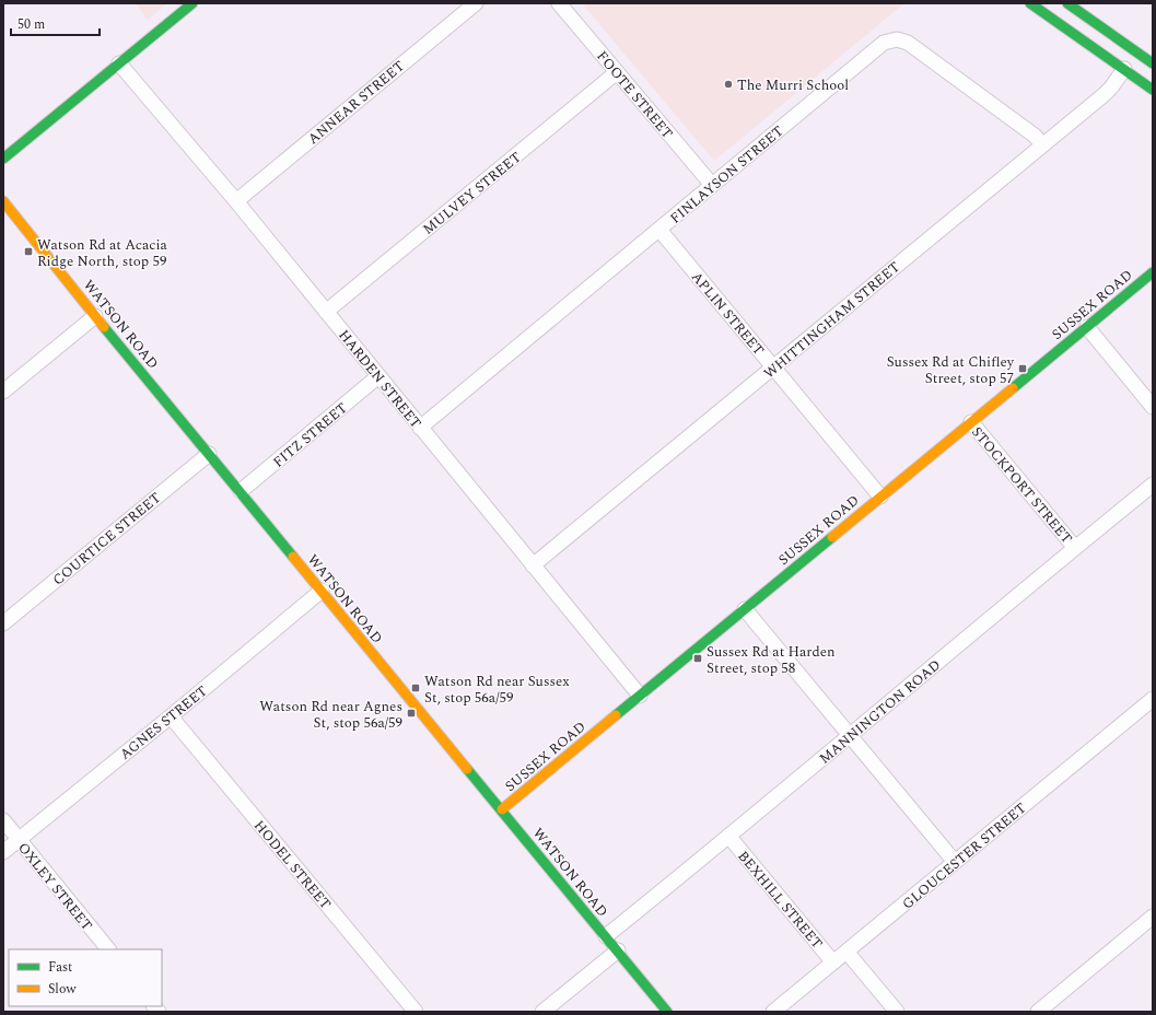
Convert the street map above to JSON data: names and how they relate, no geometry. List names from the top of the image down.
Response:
{
  "streets": {
    "main road": ["SUSSEX ROAD", "WATSON ROAD"],
    "street": [
      "FOOTE STREET",
      "ANNEAR STREET",
      "FINLAYSON STREET",
      "MULVEY STREET",
      "APLIN STREET",
      "WHITTINGHAM STREET",
      "HARDEN STREET",
      "FITZ STREET",
      "STOCKPORT STREET",
      "COURTICE STREET",
      "MANNINGTON ROAD",
      "AGNES STREET",
      "GLOUCESTER STREET",
      "HODEL STREET",
      "OXLEY STREET",
      "BEXHILL STREET"
    ]
  },
  "crossings": [
    ["FOOTE STREET", "FINLAYSON STREET"],
    ["FOOTE STREET", "MULVEY STREET"],
    ["ANNEAR STREET", "HARDEN STREET"],
    ["FINLAYSON STREET", "APLIN STREET"],
    ["FINLAYSON STREET", "WHITTINGHAM STREET"],
    ["FINLAYSON STREET", "HARDEN STREET"],
    ["MULVEY STREET", "HARDEN STREET"],
    ["SUSSEX ROAD", "APLIN STREET"],
    ["SUSSEX ROAD", "WATSON ROAD"],
    ["SUSSEX ROAD", "HARDEN STREET"],
    ["SUSSEX ROAD", "STOCKPORT STREET"],
    ["APLIN STREET", "WHITTINGHAM STREET"],
    ["WHITTINGHAM STREET", "HARDEN STREET"],
    ["WATSON ROAD", "FITZ STREET"],
    ["WATSON ROAD", "COURTICE STREET"],
    ["WATSON ROAD", "MANNINGTON ROAD"],
    ["WATSON ROAD", "AGNES STREET"],
    ["HARDEN STREET", "FITZ STREET"],
    ["STOCKPORT STREET", "MANNINGTON ROAD"],
    ["MANNINGTON ROAD", "BEXHILL STREET"],
    ["AGNES STREET", "HODEL STREET"],
    ["AGNES STREET", "OXLEY STREET"],
    ["GLOUCESTER STREET", "BEXHILL STREET"]
  ],
  "places": {
    "other": ["The Murri School"],
    "transit": [
      "Watson Rd at Acacia Ridge North, stop 59",
      "Sussex Rd at Chifley Street, stop 57",
      "Sussex Rd at Harden Street, stop 58",
      "Watson Rd near Sussex St, stop 56a/59",
      "Watson Rd near Agnes St, stop 56a/59"
    ]
  },
  "legend": ["Fast", "Slow"],
  "scale_bar": "50 m"
}
